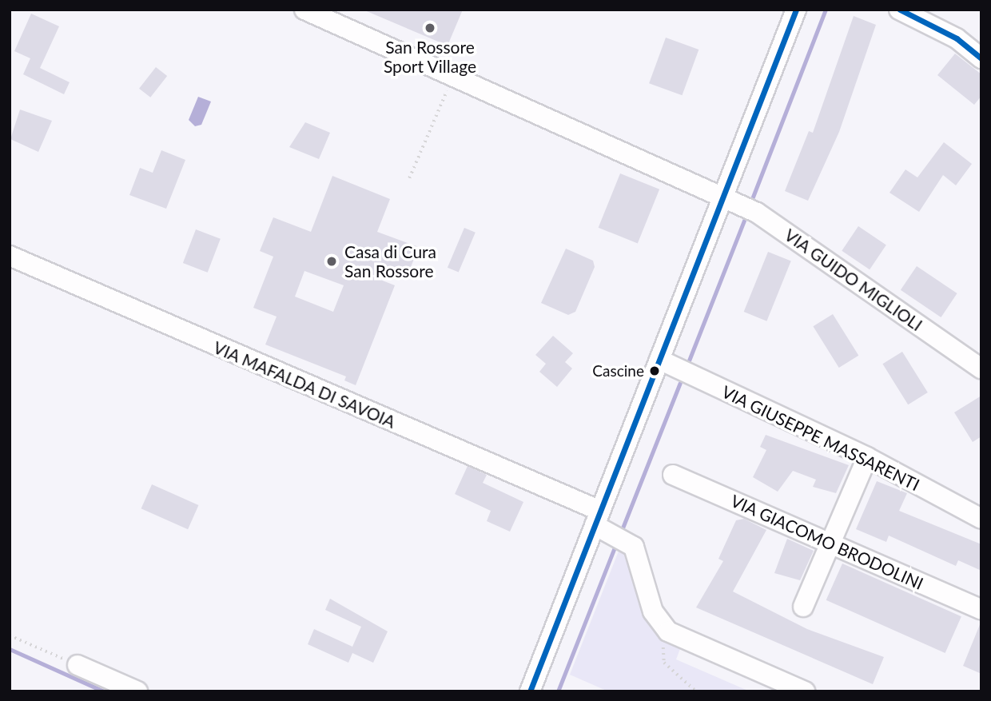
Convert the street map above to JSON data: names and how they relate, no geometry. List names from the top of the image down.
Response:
{
  "streets": {
    "street": [
      "VIA GUIDO MIGLIOLI",
      "VIA MAFALDA DI SAVOIA",
      "VIA GIUSEPPE MASSARENTI",
      "VIA GIACOMO BRODOLINI"
    ]
  },
  "places": ["San Rossore Sport Village", "Casa di Cura San Rossore", "Cascine"]
}
